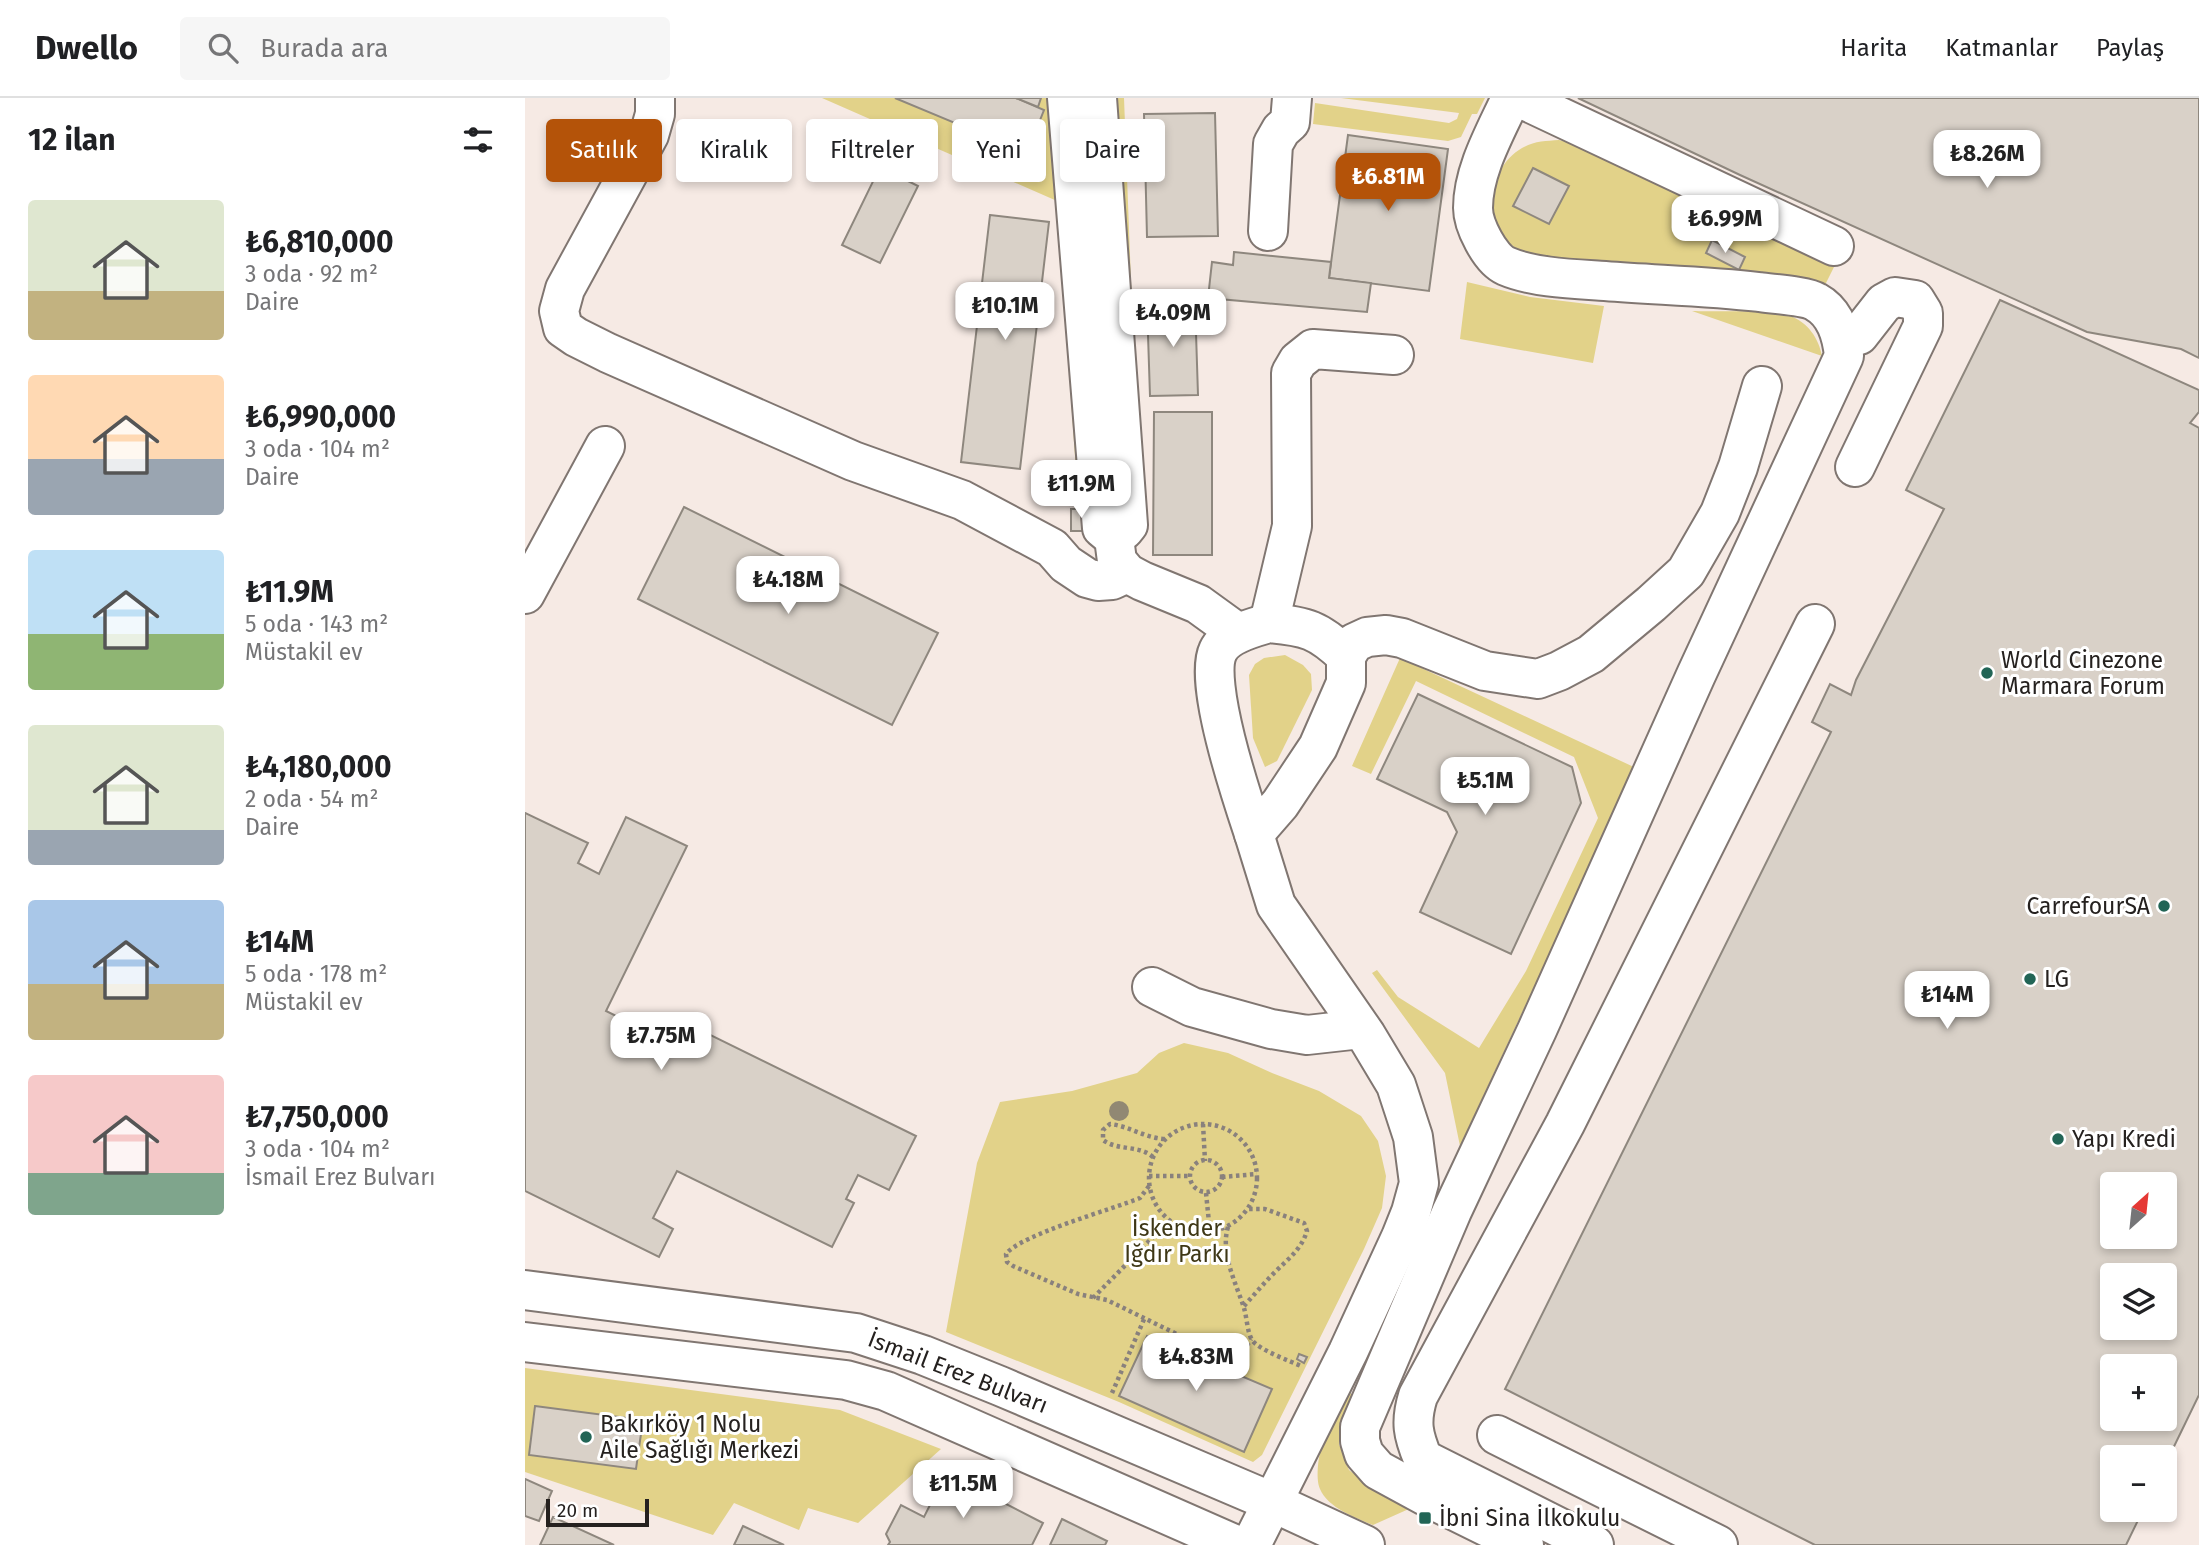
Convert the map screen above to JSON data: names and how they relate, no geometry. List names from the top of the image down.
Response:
{
  "streets": {
    "street": ["İsmail Erez Bulvarı"]
  },
  "parks": ["İskender Iğdır Parkı"],
  "places": {
    "other": [
      "World Cinezone Marmara Forum",
      "CarrefourSA",
      "LG",
      "Yapı Kredi",
      "Bakırköy 1 Nolu Aile Sağlığı Merkezi"
    ],
    "transit": ["İbni Sina İlkokulu"]
  },
  "scale_bar": "20 m",
  "north": "top right",
  "page": {
    "header": "Dwello",
    "search": "Burada ara",
    "nav": ["Harita", "Katmanlar", "Paylaş"],
    "heading": "12 ilan",
    "chip": [
      "Satılık",
      "Kiralık",
      "Filtreler",
      "Yeni",
      "Daire"
    ],
    "price": [
      "₺8.26M",
      "₺6.81M",
      "₺6.99M",
      "₺10.1M",
      "₺4.09M",
      "₺11.9M",
      "₺4.18M",
      "₺5.1M",
      "₺14M",
      "₺7.75M",
      "₺4.83M",
      "₺11.5M"
    ],
    "list": [
      {
        "name": "₺6,810,000",
        "note": "3 oda · 92 m² · Daire"
      },
      {
        "name": "₺6,990,000",
        "note": "3 oda · 104 m² · Daire"
      },
      {
        "name": "₺11.9M",
        "note": "5 oda · 143 m² · Müstakil ev"
      },
      {
        "name": "₺4,180,000",
        "note": "2 oda · 54 m² · Daire"
      },
      {
        "name": "₺14M",
        "note": "5 oda · 178 m² · Müstakil ev"
      },
      {
        "name": "₺7,750,000",
        "note": "3 oda · 104 m² · İsmail Erez Bulvarı"
      }
    ],
    "map_buttons": ["+", "−"],
    "scale": "20 m"
  }
}
